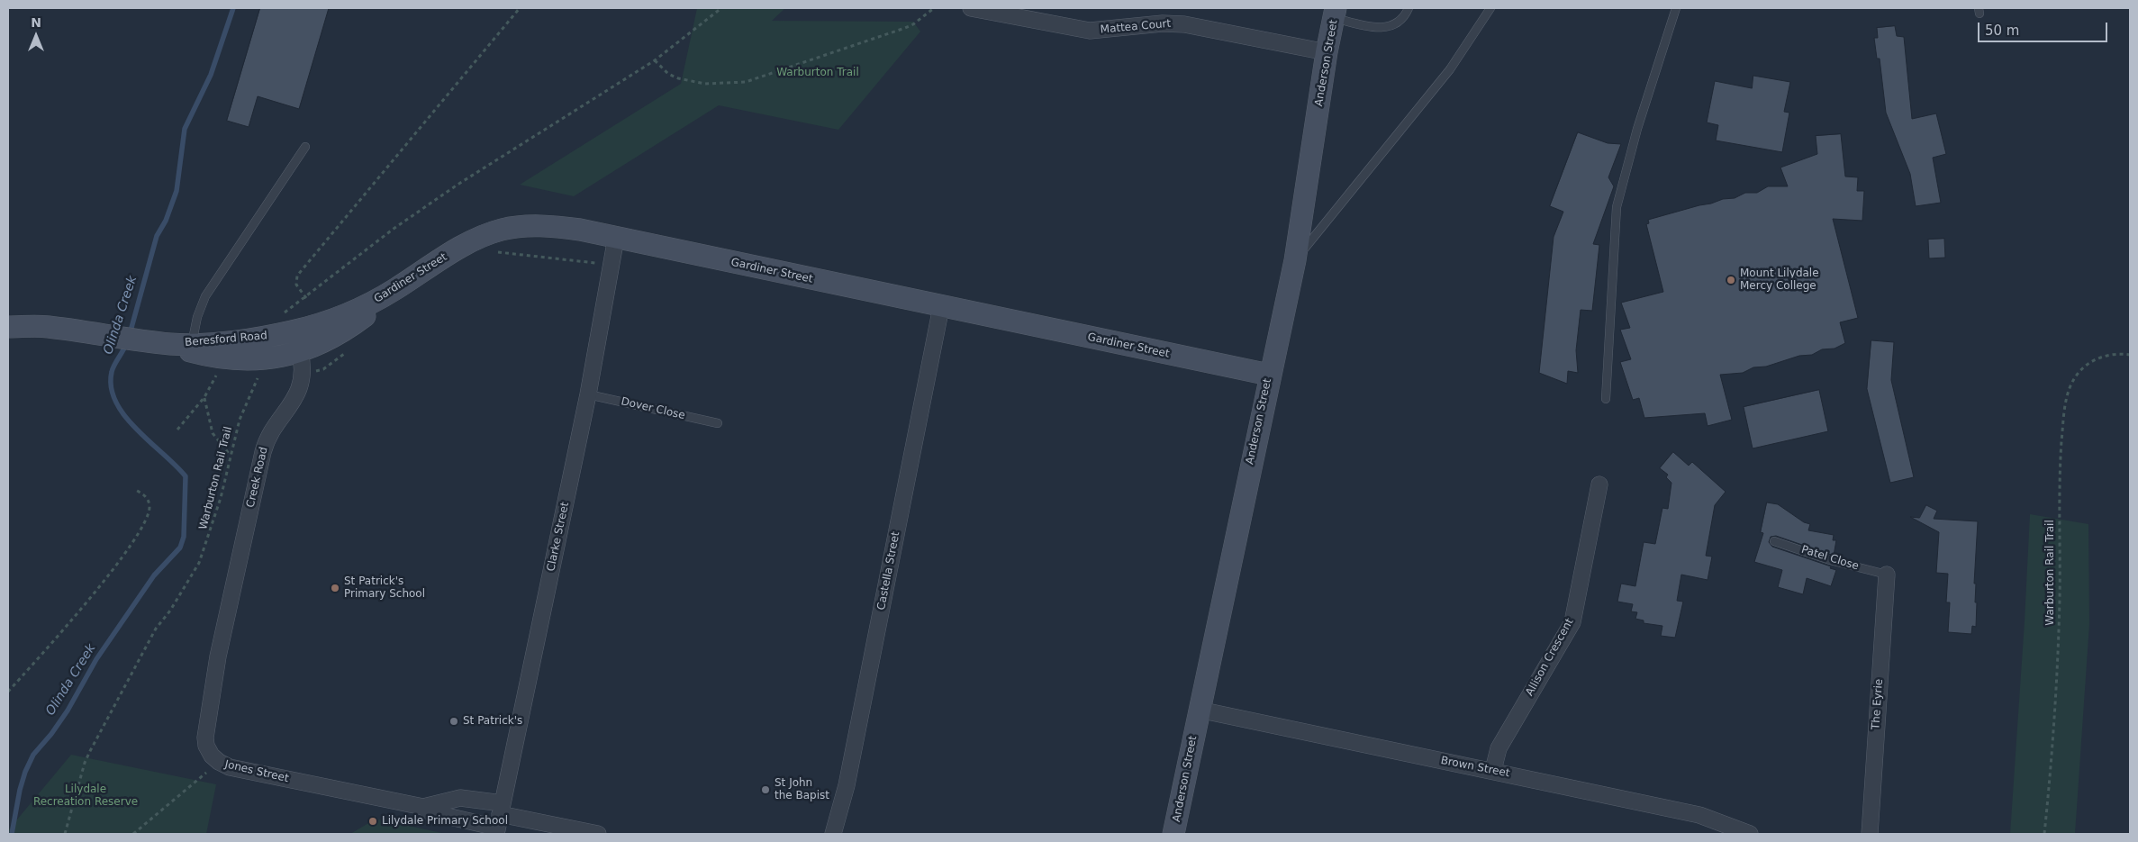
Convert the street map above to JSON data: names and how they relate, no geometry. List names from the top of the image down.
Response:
{
  "streets": {
    "main road": ["Anderson Street", "Gardiner Street", "Beresford Road"],
    "street": [
      "Mattea Court",
      "Creek Road",
      "Clarke Street",
      "Castella Street",
      "Allison Crescent",
      "The Eyrie",
      "Brown Street",
      "Jones Street"
    ],
    "lane": ["Dover Close", "Patel Close"],
    "path": ["Warburton Rail Trail"]
  },
  "crossings": [
    ["Mattea Court", "Anderson Street"],
    ["Anderson Street", "Gardiner Street"],
    ["Anderson Street", "Brown Street"],
    ["Gardiner Street", "Beresford Road"],
    ["Gardiner Street", "Clarke Street"],
    ["Gardiner Street", "Castella Street"],
    ["Beresford Road", "Creek Road"],
    ["Beresford Road", "Warburton Rail Trail"],
    ["Dover Close", "Clarke Street"],
    ["Creek Road", "Jones Street"],
    ["Clarke Street", "Jones Street"],
    ["Patel Close", "The Eyrie"],
    ["Allison Crescent", "Brown Street"]
  ],
  "water": ["Olinda Creek"],
  "parks": ["Warburton Trail", "Lilydale Recreation Reserve"],
  "places": [
    "Mount Lilydale Mercy College",
    "St Patrick's Primary School",
    "St Patrick's",
    "St John the Bapist",
    "Lilydale Primary School"
  ],
  "scale_bar": "50 m",
  "north": "top"
}
